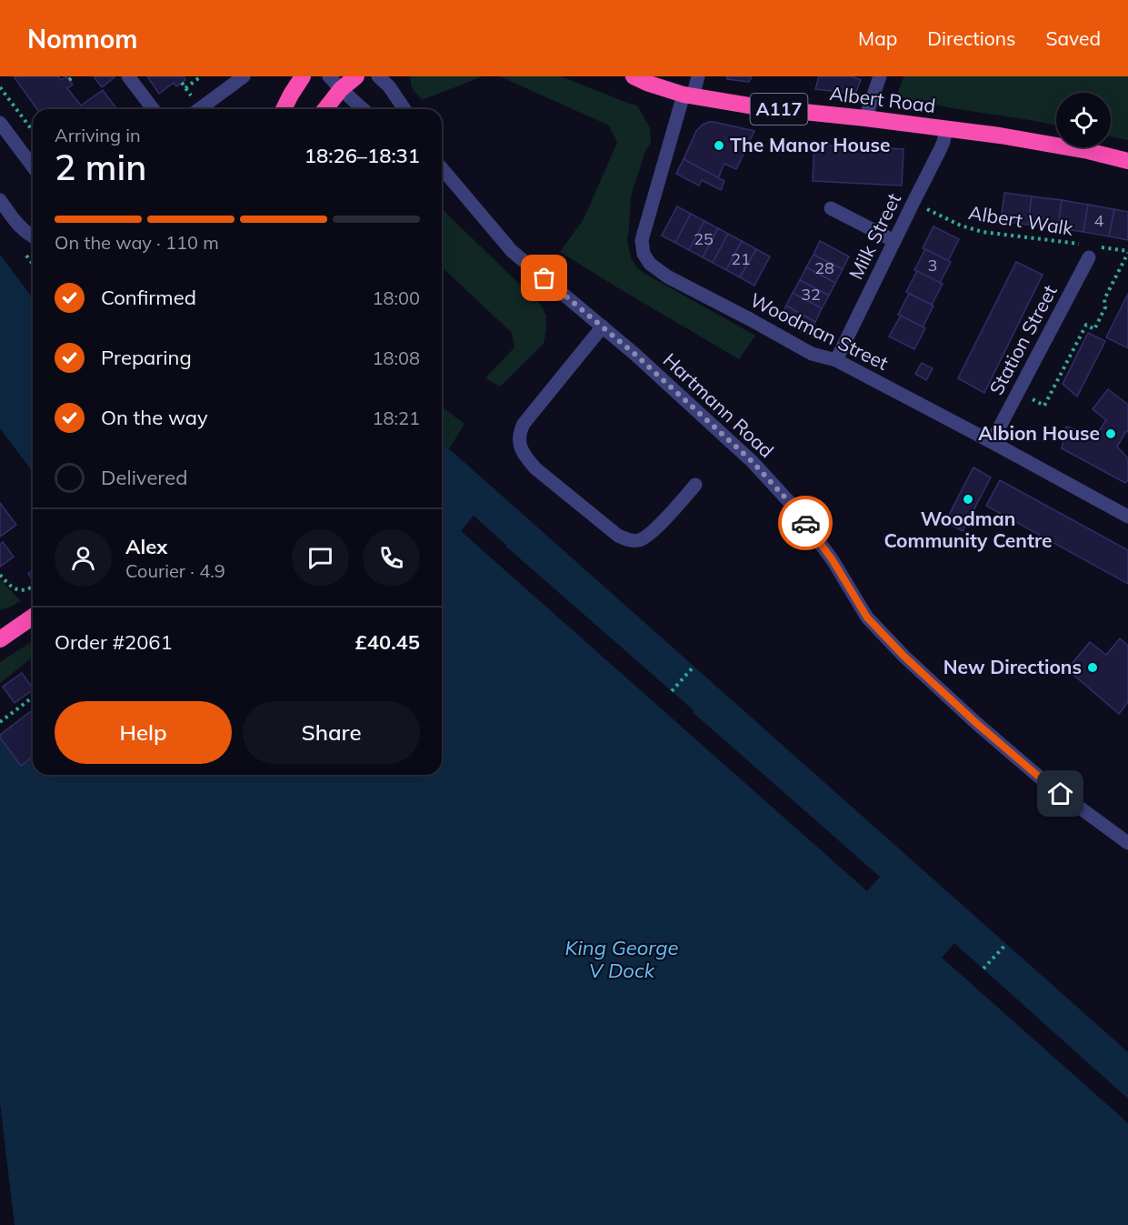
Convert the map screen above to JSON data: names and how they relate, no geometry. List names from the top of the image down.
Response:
{
  "streets": {
    "highway": ["Albert Road", "A117"],
    "street": [
      "Milk Street",
      "Woodman Street",
      "Station Street",
      "Hartmann Road"
    ],
    "path": ["Albert Walk"]
  },
  "crossings": [
    ["Albert Road", "Milk Street"],
    ["Albert Road", "Woodman Street"],
    ["Albert Walk", "Milk Street"],
    ["Albert Walk", "Station Street"],
    ["Milk Street", "Woodman Street"],
    ["Woodman Street", "Station Street"]
  ],
  "water": ["King George V Dock"],
  "places": [
    "The Manor House",
    "Albion House",
    "Woodman Community Centre",
    "New Directions"
  ],
  "house_numbers": [
    "4",
    "25",
    "21",
    "3",
    "28",
    "32"
  ],
  "page": {
    "header": "Nomnom",
    "nav": ["Map", "Directions", "Saved"],
    "heading": ["2 min", "Arriving in", "18:26–18:31"],
    "panel": [
      "Alex",
      "Courier · 4.9",
      "Order #2061",
      "£40.45"
    ],
    "bar": "On the way · 110 m",
    "list": [
      ["Confirmed", "18:00"],
      ["Preparing", "18:08"],
      ["On the way", "18:21"],
      "Delivered"
    ],
    "buttons": ["Help", "Share"]
  }
}
